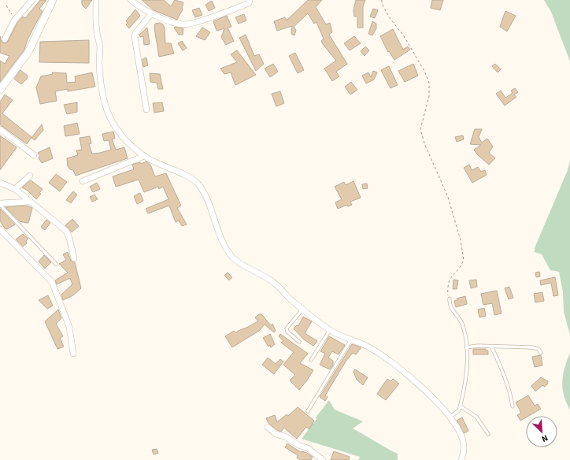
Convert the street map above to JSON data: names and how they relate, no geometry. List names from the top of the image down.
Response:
{
  "north": "bottom right"
}
